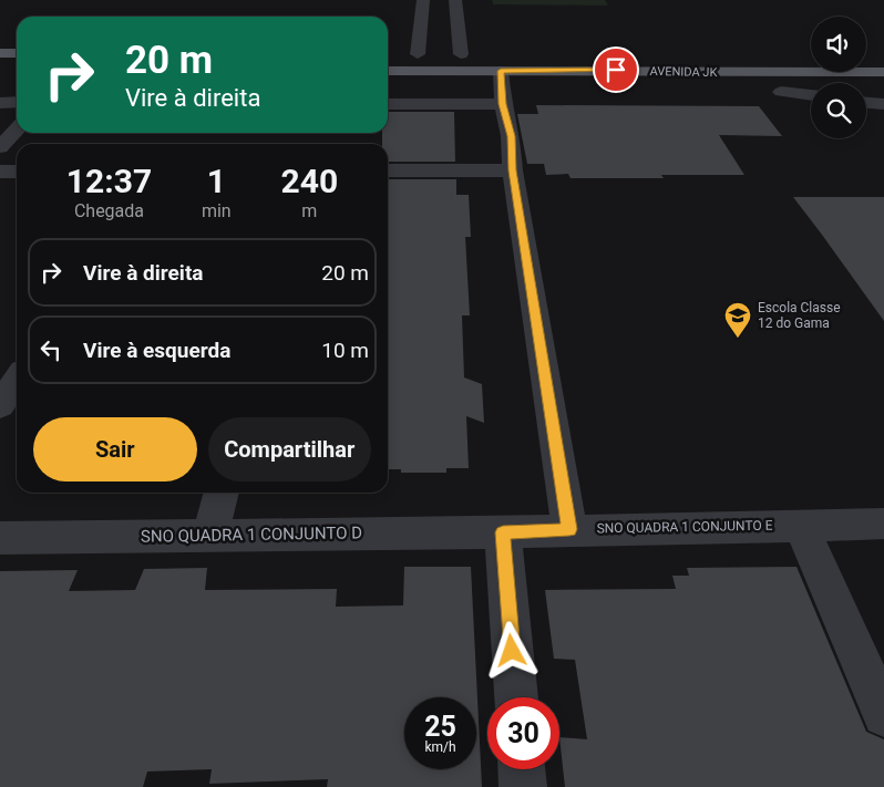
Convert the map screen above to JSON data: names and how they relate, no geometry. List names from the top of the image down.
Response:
{
  "streets": {
    "main road": ["AVENIDA JK"],
    "street": ["SNO QUADRA 1 CONJUNTO E", "SNO QUADRA 1 CONJUNTO D"]
  },
  "crossings": [
    ["SNO QUADRA 1 CONJUNTO E", "SNO QUADRA 1 CONJUNTO D"]
  ],
  "places": {
    "school or university": ["Escola Classe 12 do Gama"]
  },
  "page": {
    "turn": ["20 m", "Vire à direita"],
    "eta": [
      "12:37",
      "Chegada",
      "1",
      "min",
      "240",
      "m"
    ],
    "list": [
      {
        "name": "Vire à direita",
        "value": "20 m"
      },
      {
        "name": "Vire à esquerda",
        "value": "10 m"
      }
    ],
    "buttons": ["Sair", "Compartilhar"],
    "speed": "25 km/h",
    "limit": "30"
  }
}
